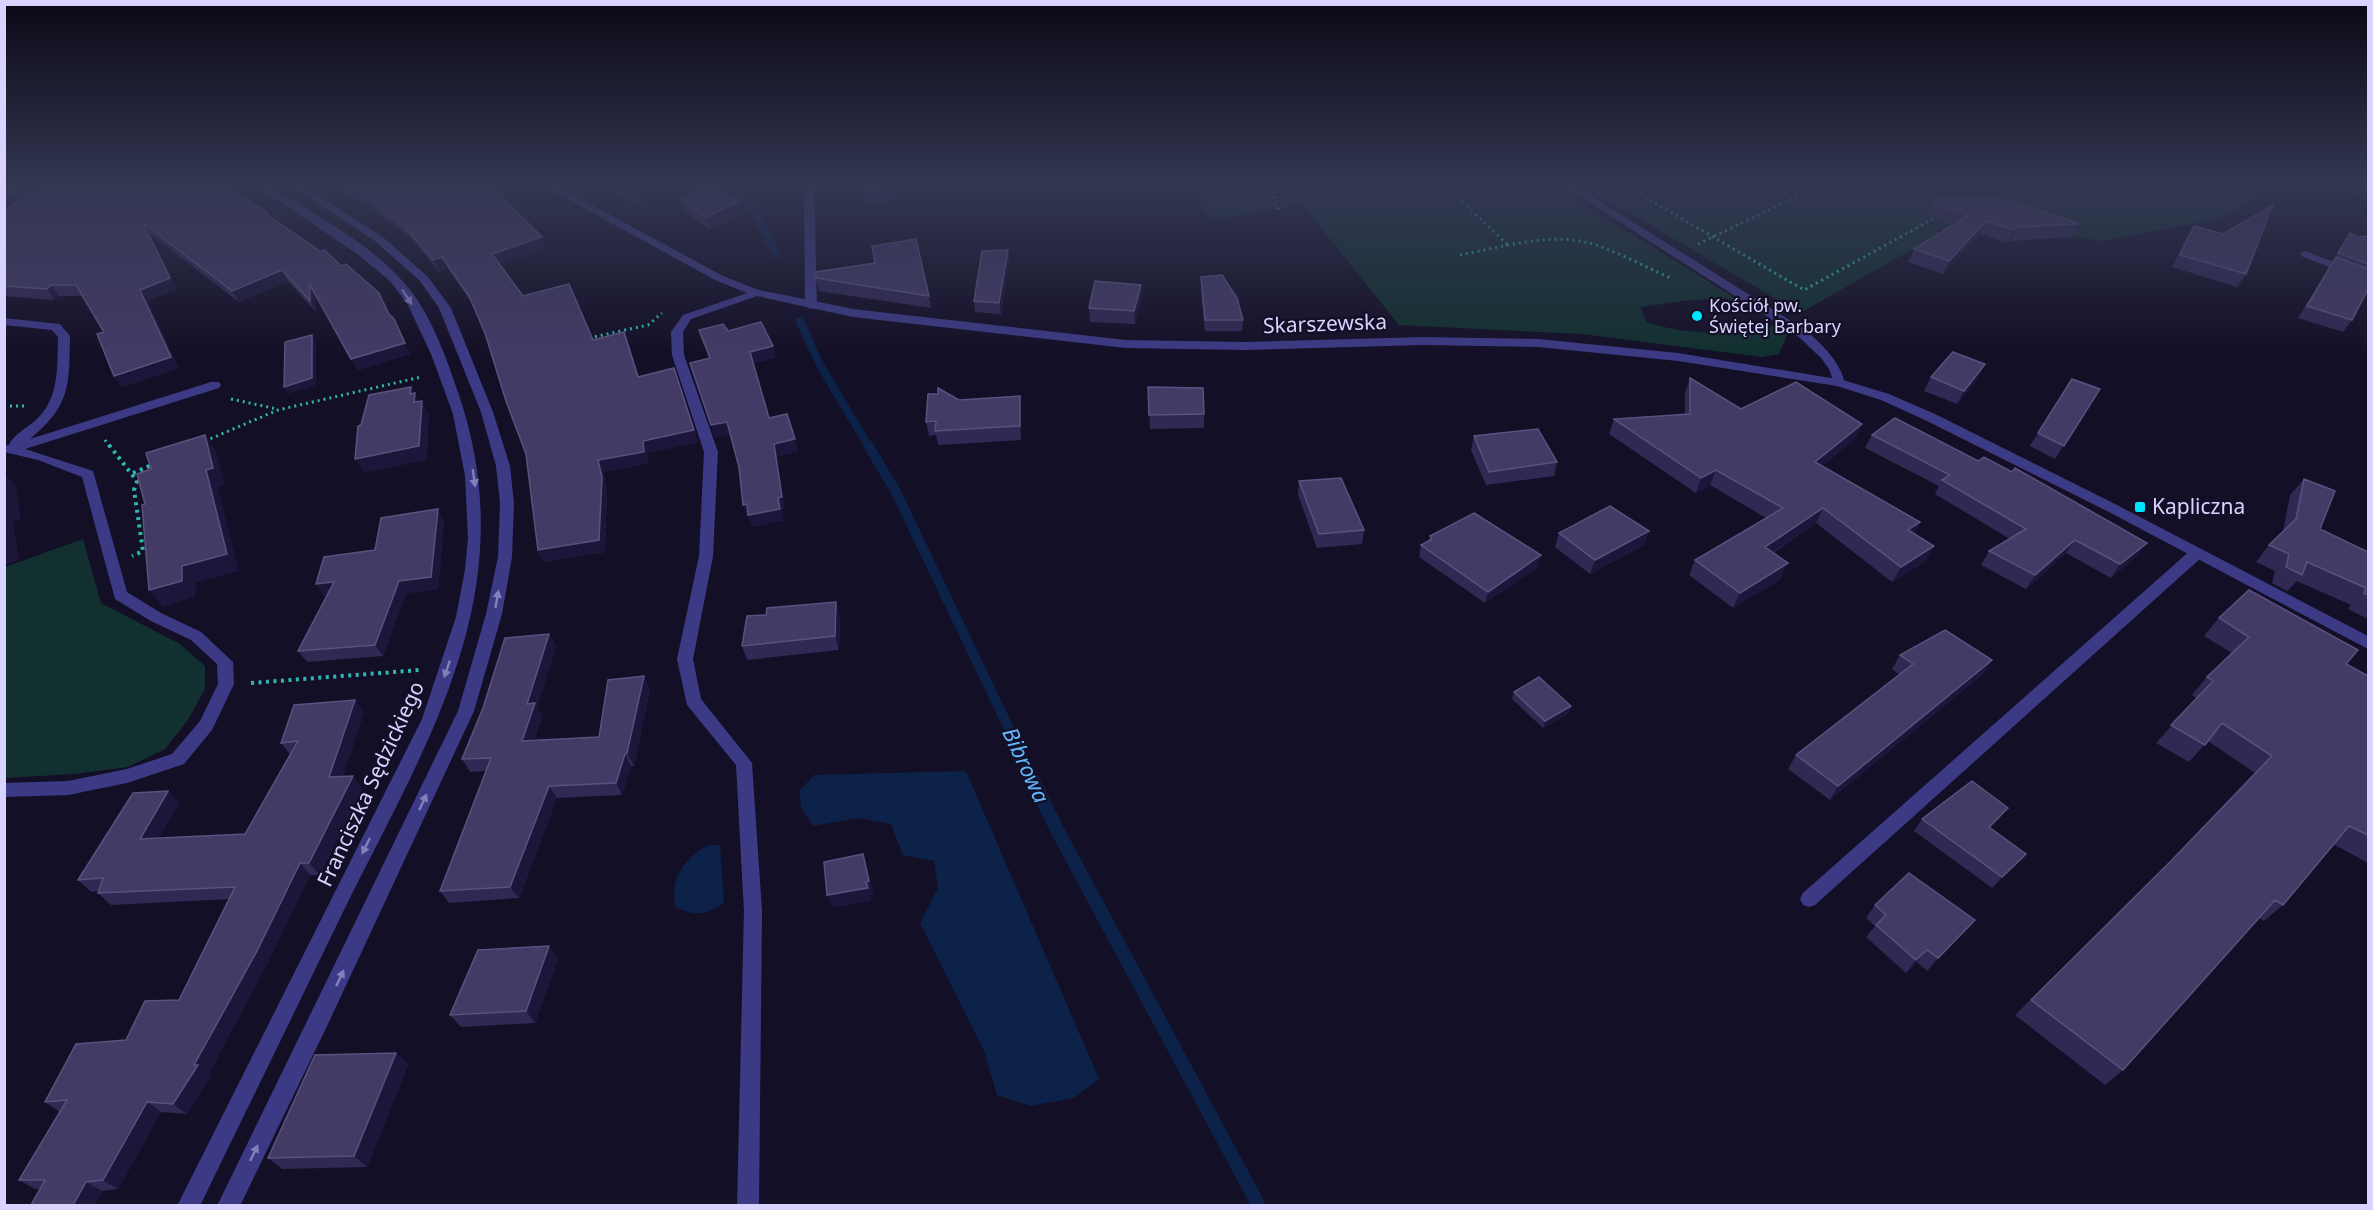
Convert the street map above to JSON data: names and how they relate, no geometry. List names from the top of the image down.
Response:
{
  "streets": {
    "street": ["Skarszewska", "Franciszka Sędzickiego"]
  },
  "water": ["Bibrowa"],
  "places": {
    "other": ["Kościół pw. Świętej Barbary"],
    "transit": ["Kapliczna"]
  }
}
